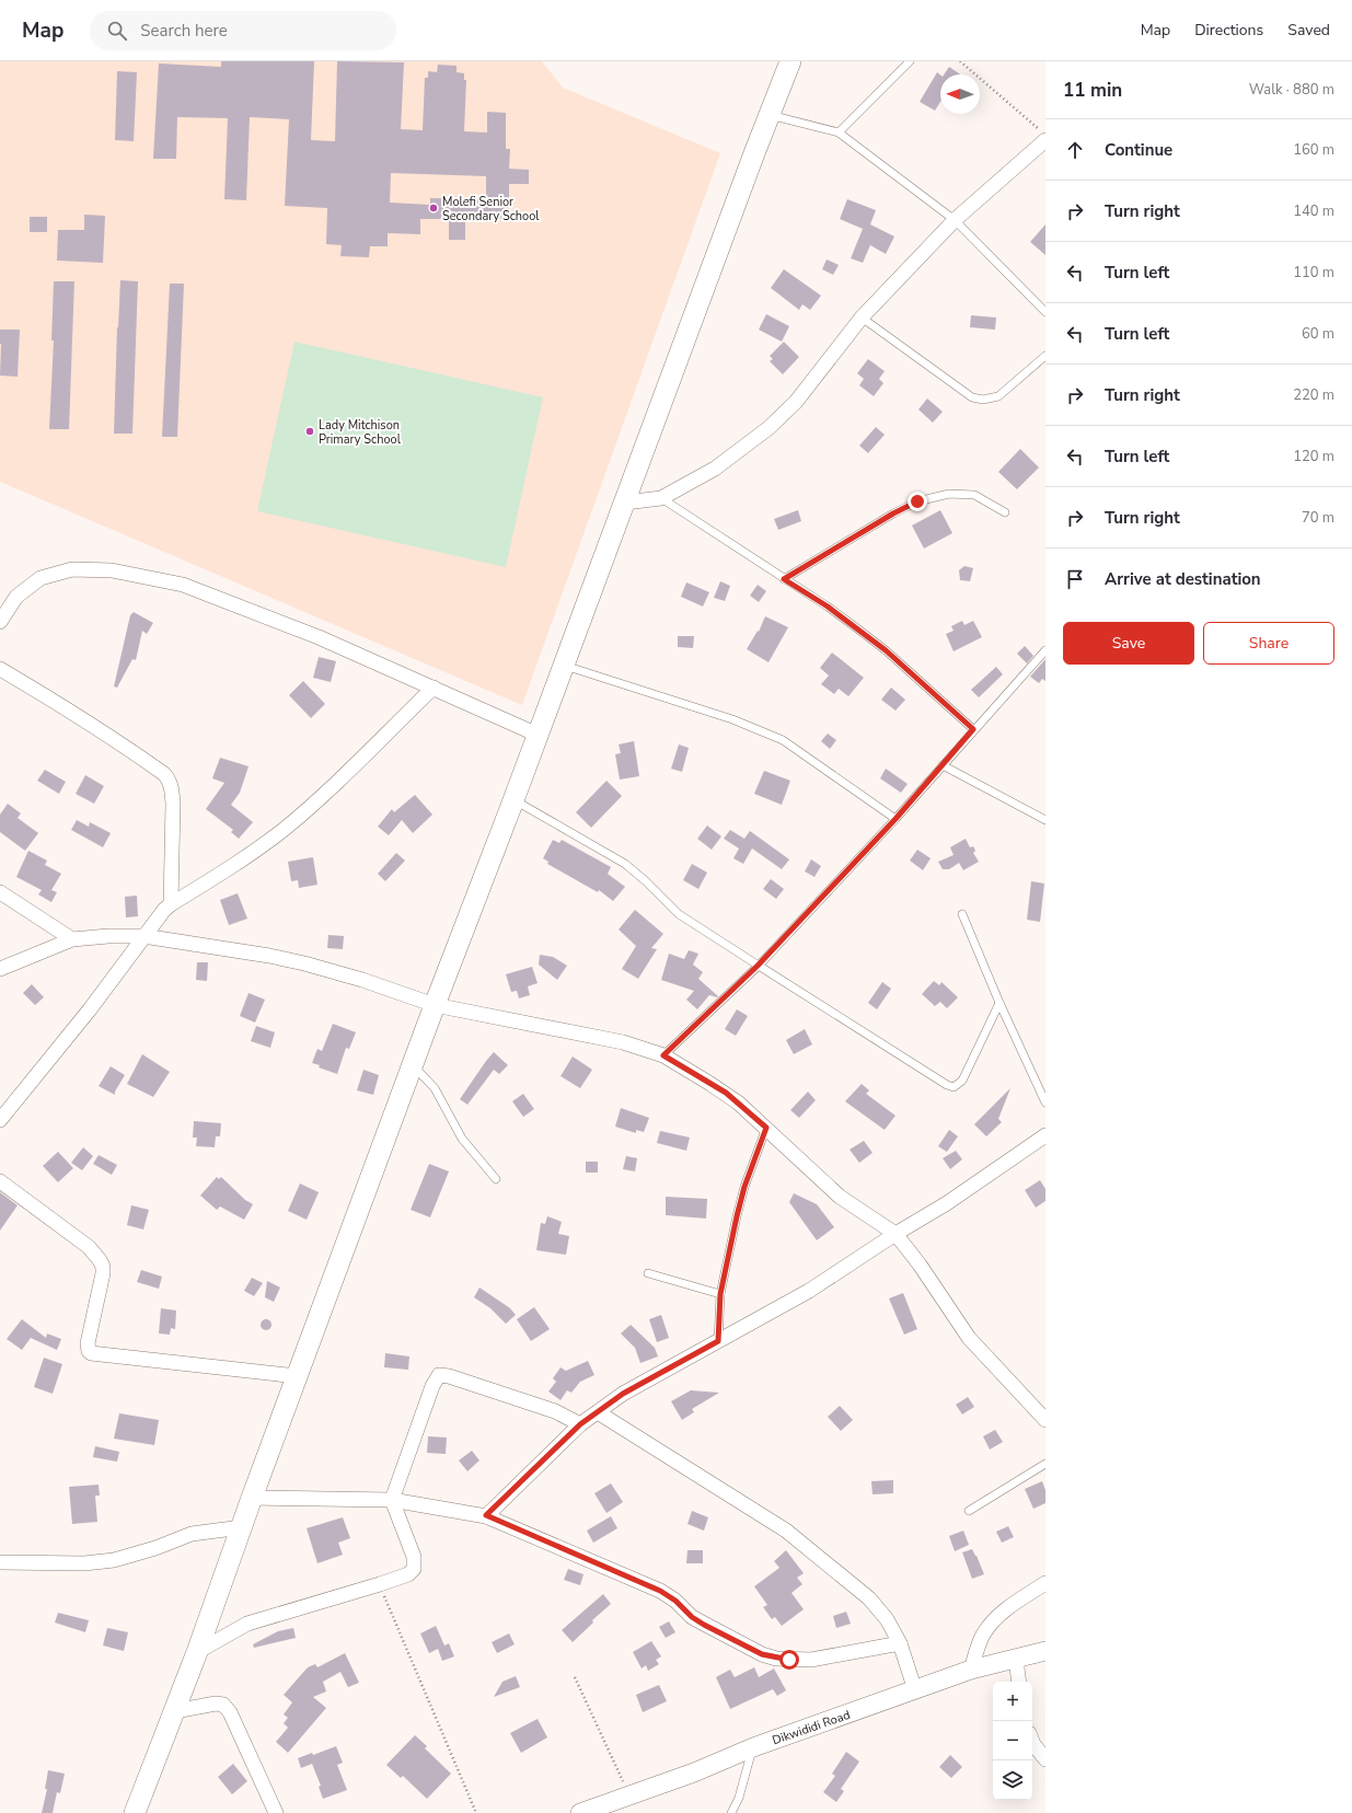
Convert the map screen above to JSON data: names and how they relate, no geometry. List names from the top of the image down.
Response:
{
  "streets": {
    "street": ["Dikwididi Road"]
  },
  "places": ["Molefi Senior Secondary School", "Lady Mitchison Primary School"],
  "north": "left",
  "page": {
    "header": "Map",
    "search": "Search here",
    "nav": ["Map", "Directions", "Saved"],
    "heading": ["11 min", "Walk · 880 m"],
    "list": [
      ["Continue", "160 m"],
      ["Turn right", "140 m"],
      ["Turn left", "110 m"],
      ["Turn left", "60 m"],
      ["Turn right", "220 m"],
      ["Turn left", "120 m"],
      ["Turn right", "70 m"],
      "Arrive at destination"
    ],
    "buttons": ["Save", "Share"],
    "map_buttons": ["+", "−"]
  }
}
